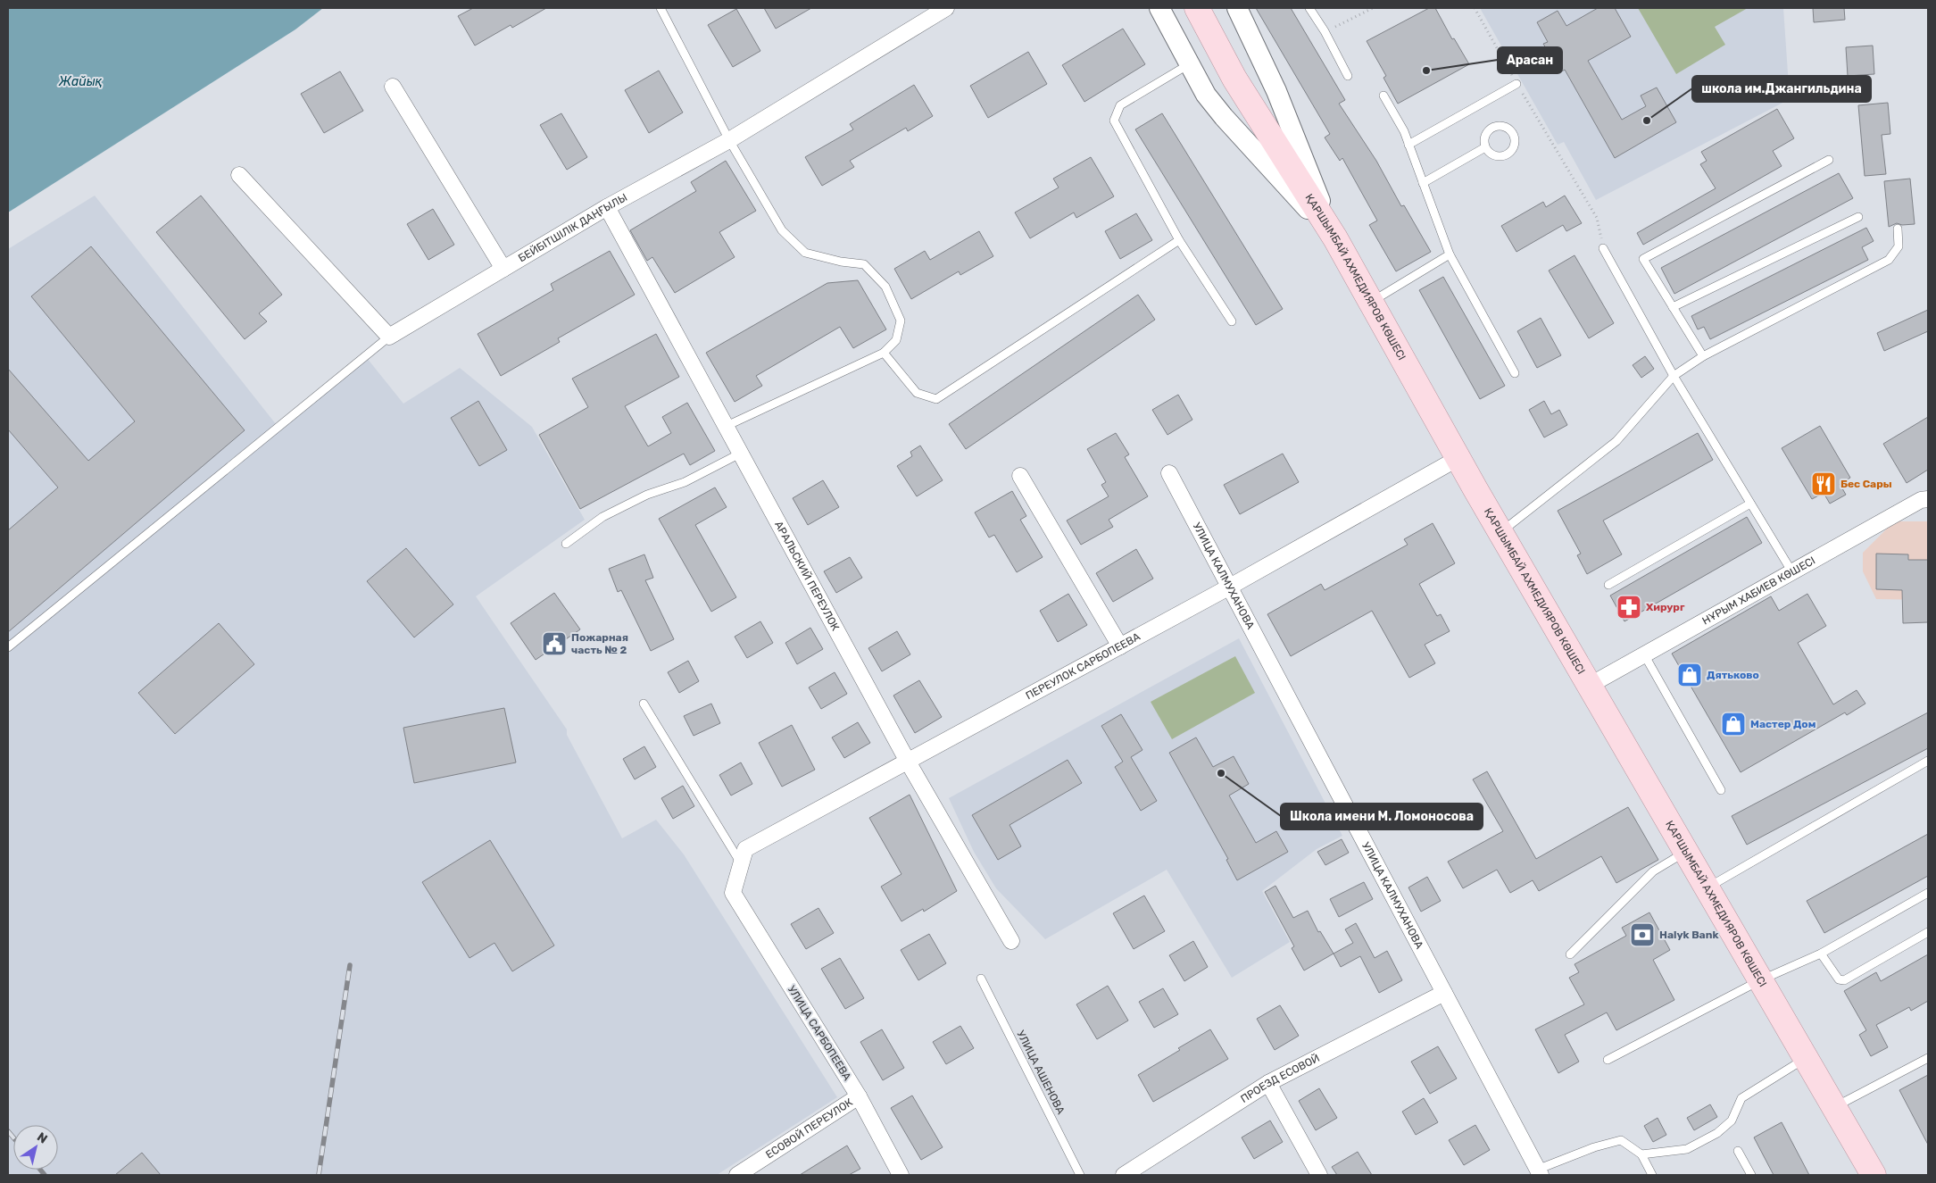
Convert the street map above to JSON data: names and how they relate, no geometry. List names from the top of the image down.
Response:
{
  "streets": {
    "main road": ["ҚАРШЫМБАЙ АХМЕДИЯРОВ КӨШЕСІ"],
    "street": [
      "БЕЙБІТШІЛІК ДАҢҒЫЛЫ",
      "АРАЛЬСКИЙ ПЕРЕУЛОК",
      "УЛИЦА КАЛМУХАНОВА",
      "НҰРЫМ ХАБИЕВ КӨШЕСІ",
      "ПЕРЕУЛОК САРБОПЕЕВА",
      "УЛИЦА САРБОПЕЕВА",
      "ПРОЕЗД ЕСОВОЙ",
      "ЕСОВОЙ ПЕРЕУЛОК"
    ],
    "lane": ["УЛИЦА АШЕНОВА"]
  },
  "crossings": [
    ["БЕЙБІТШІЛІК ДАҢҒЫЛЫ", "АРАЛЬСКИЙ ПЕРЕУЛОК"],
    ["ҚАРШЫМБАЙ АХМЕДИЯРОВ КӨШЕСІ", "НҰРЫМ ХАБИЕВ КӨШЕСІ"],
    ["ҚАРШЫМБАЙ АХМЕДИЯРОВ КӨШЕСІ", "ПЕРЕУЛОК САРБОПЕЕВА"],
    ["АРАЛЬСКИЙ ПЕРЕУЛОК", "ПЕРЕУЛОК САРБОПЕЕВА"],
    ["УЛИЦА КАЛМУХАНОВА", "ПЕРЕУЛОК САРБОПЕЕВА"],
    ["УЛИЦА КАЛМУХАНОВА", "ПРОЕЗД ЕСОВОЙ"],
    ["ПЕРЕУЛОК САРБОПЕЕВА", "УЛИЦА САРБОПЕЕВА"],
    ["УЛИЦА САРБОПЕЕВА", "ЕСОВОЙ ПЕРЕУЛОК"]
  ],
  "water": ["Жайық"],
  "places": {
    "other": ["Арасан", "школа им.Джангильдина", "Школа имени М. Ломоносова"],
    "restaurant": ["Бес Сары"],
    "pharmacy": ["Хирург"],
    "public building": ["Пожарная часть № 2"],
    "shop": ["Дятьково", "Мастер Дом"],
    "bank": ["Halyk Bank"]
  },
  "north": "top right"
}
